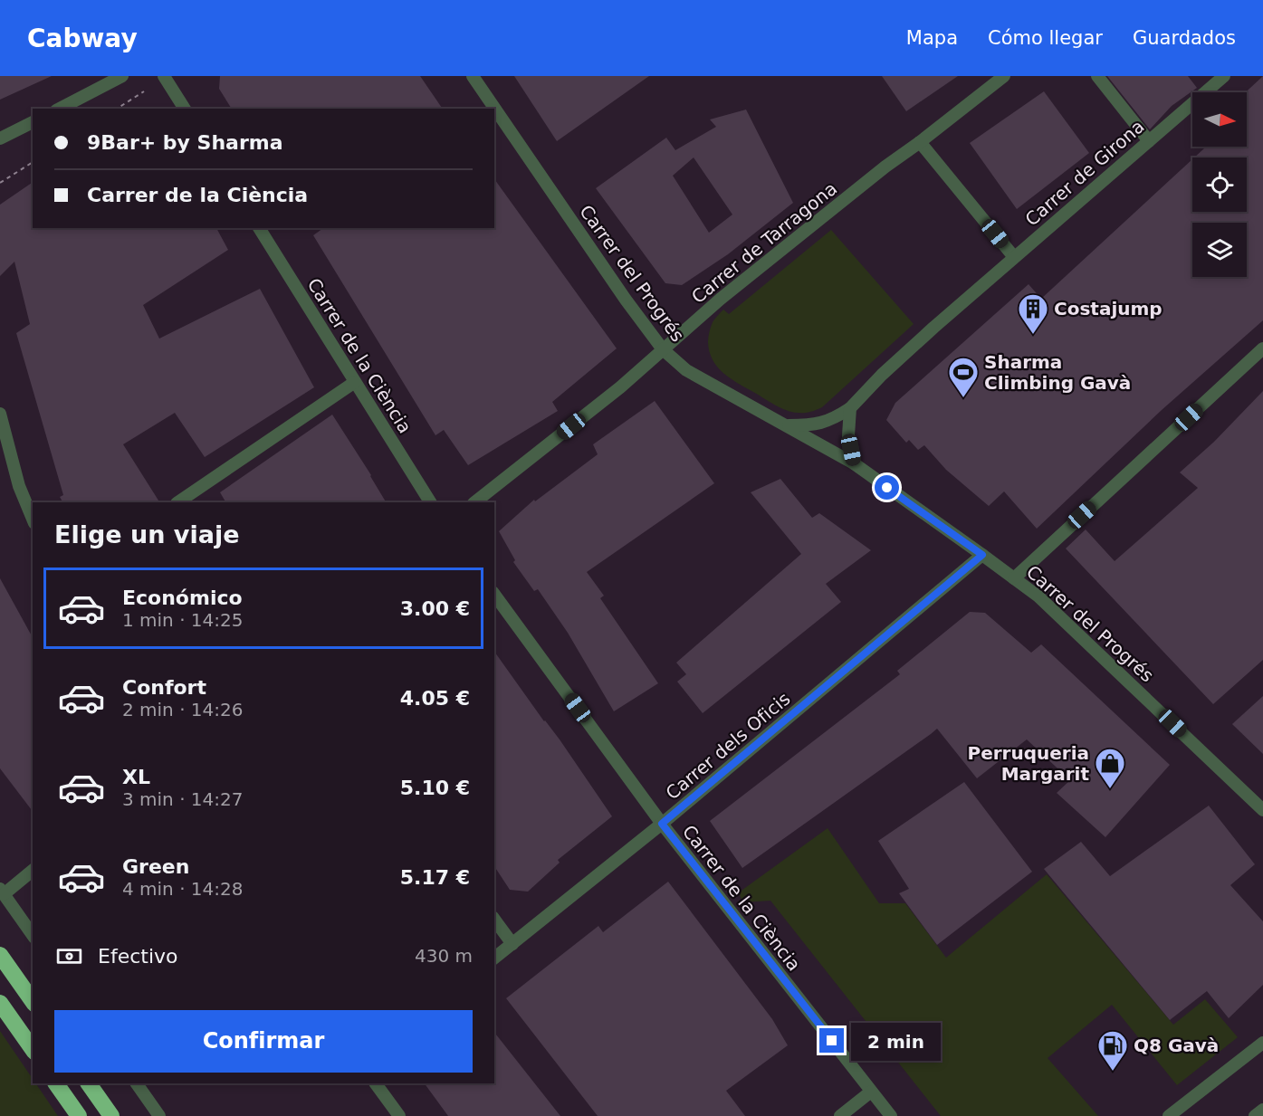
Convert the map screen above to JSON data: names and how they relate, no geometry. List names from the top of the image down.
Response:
{
  "streets": {
    "street": [
      "Carrer de Girona",
      "Carrer de Tarragona",
      "Carrer del Progrés",
      "Carrer de la Ciència",
      "Carrer dels Oficis"
    ]
  },
  "crossings": [
    ["Carrer de Girona", "Carrer del Progrés"],
    ["Carrer de Tarragona", "Carrer del Progrés"],
    ["Carrer del Progrés", "Carrer dels Oficis"],
    ["Carrer de la Ciència", "Carrer dels Oficis"]
  ],
  "places": {
    "building": ["Costajump"],
    "sports": ["Sharma Climbing Gavà"],
    "shop": ["Perruqueria Margarit"],
    "fuel station": ["Q8 Gavà"]
  },
  "north": "right",
  "page": {
    "header": "Cabway",
    "nav": ["Mapa", "Cómo llegar", "Guardados"],
    "banner": ["9Bar+ by Sharma", "Carrer de la Ciència"],
    "heading": "Elige un viaje",
    "list": [
      {
        "name": "Económico",
        "note": "1 min · 14:25",
        "value": "3.00 €"
      },
      {
        "name": "Confort",
        "note": "2 min · 14:26",
        "value": "4.05 €"
      },
      {
        "name": "XL",
        "note": "3 min · 14:27",
        "value": "5.10 €"
      },
      {
        "name": "Green",
        "note": "4 min · 14:28",
        "value": "5.17 €"
      }
    ],
    "pay": ["Efectivo", "430 m"],
    "buttons": "Confirmar",
    "bubble": "2 min"
  }
}
